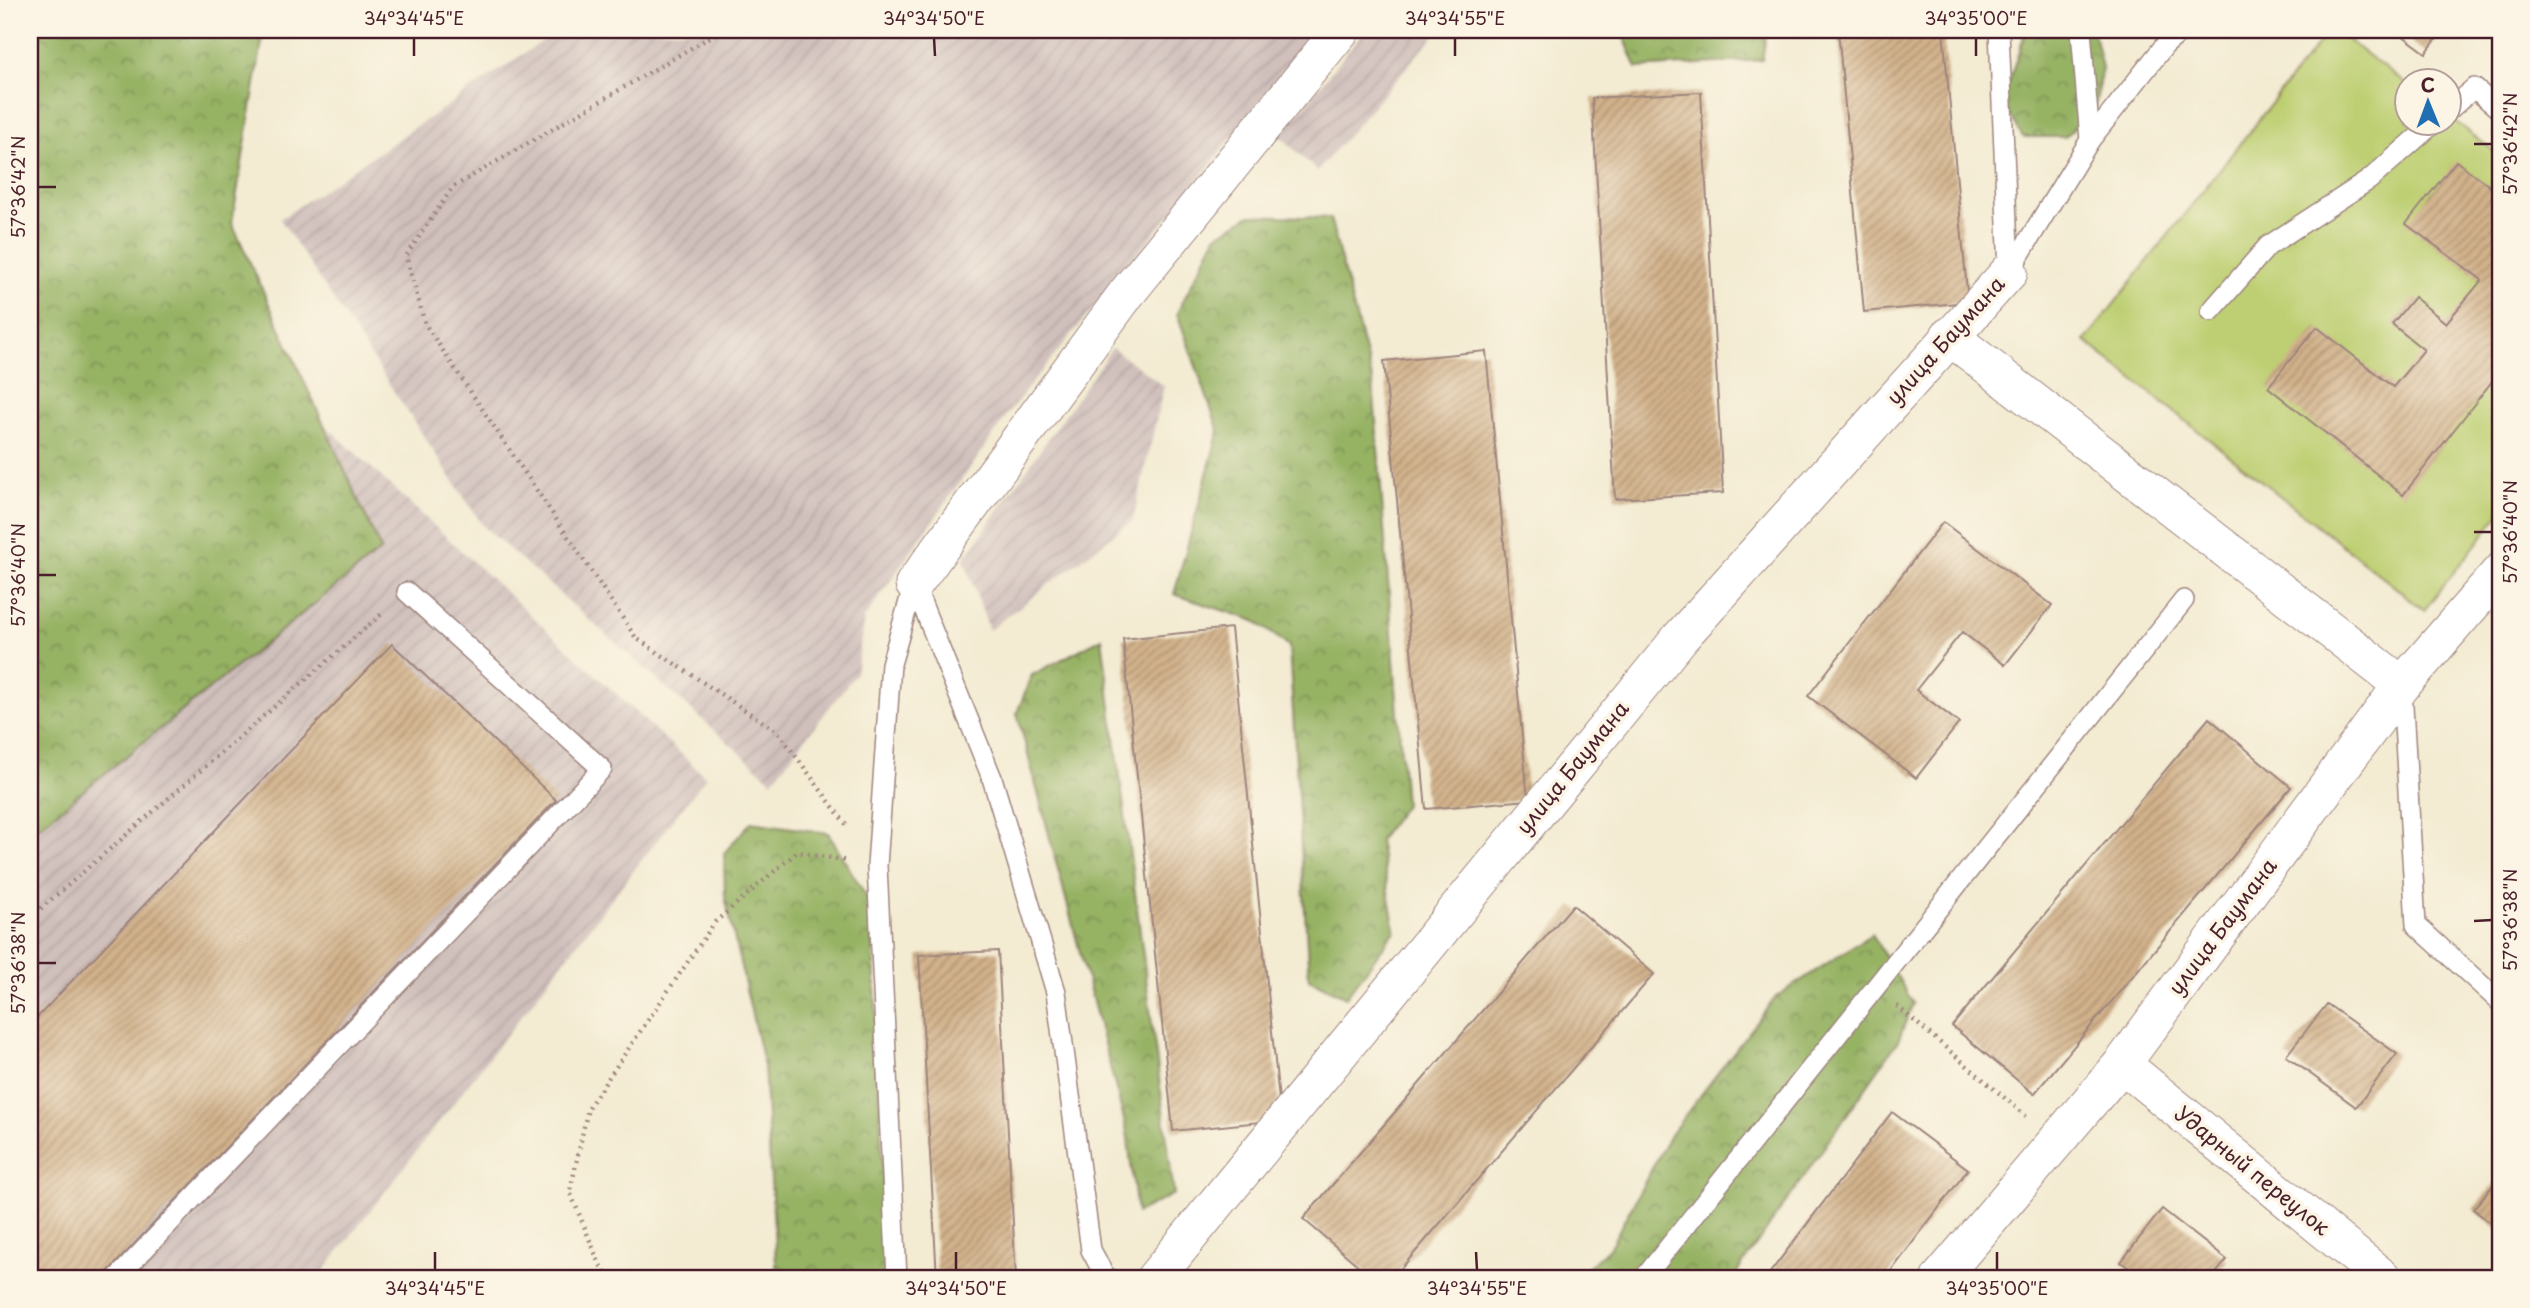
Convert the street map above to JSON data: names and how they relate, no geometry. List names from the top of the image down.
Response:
{
  "streets": {
    "street": ["улица Баумана", "Ударный переулок"]
  },
  "crossings": [
    ["улица Баумана", "Ударный переулок"]
  ],
  "north": "top",
  "coordinates": [
    "34°34'45\"E",
    "34°34'50\"E",
    "34°34'55\"E",
    "34°35'00\"E",
    "57°36'42\"N",
    "57°36'40\"N",
    "57°36'38\"N"
  ]
}
